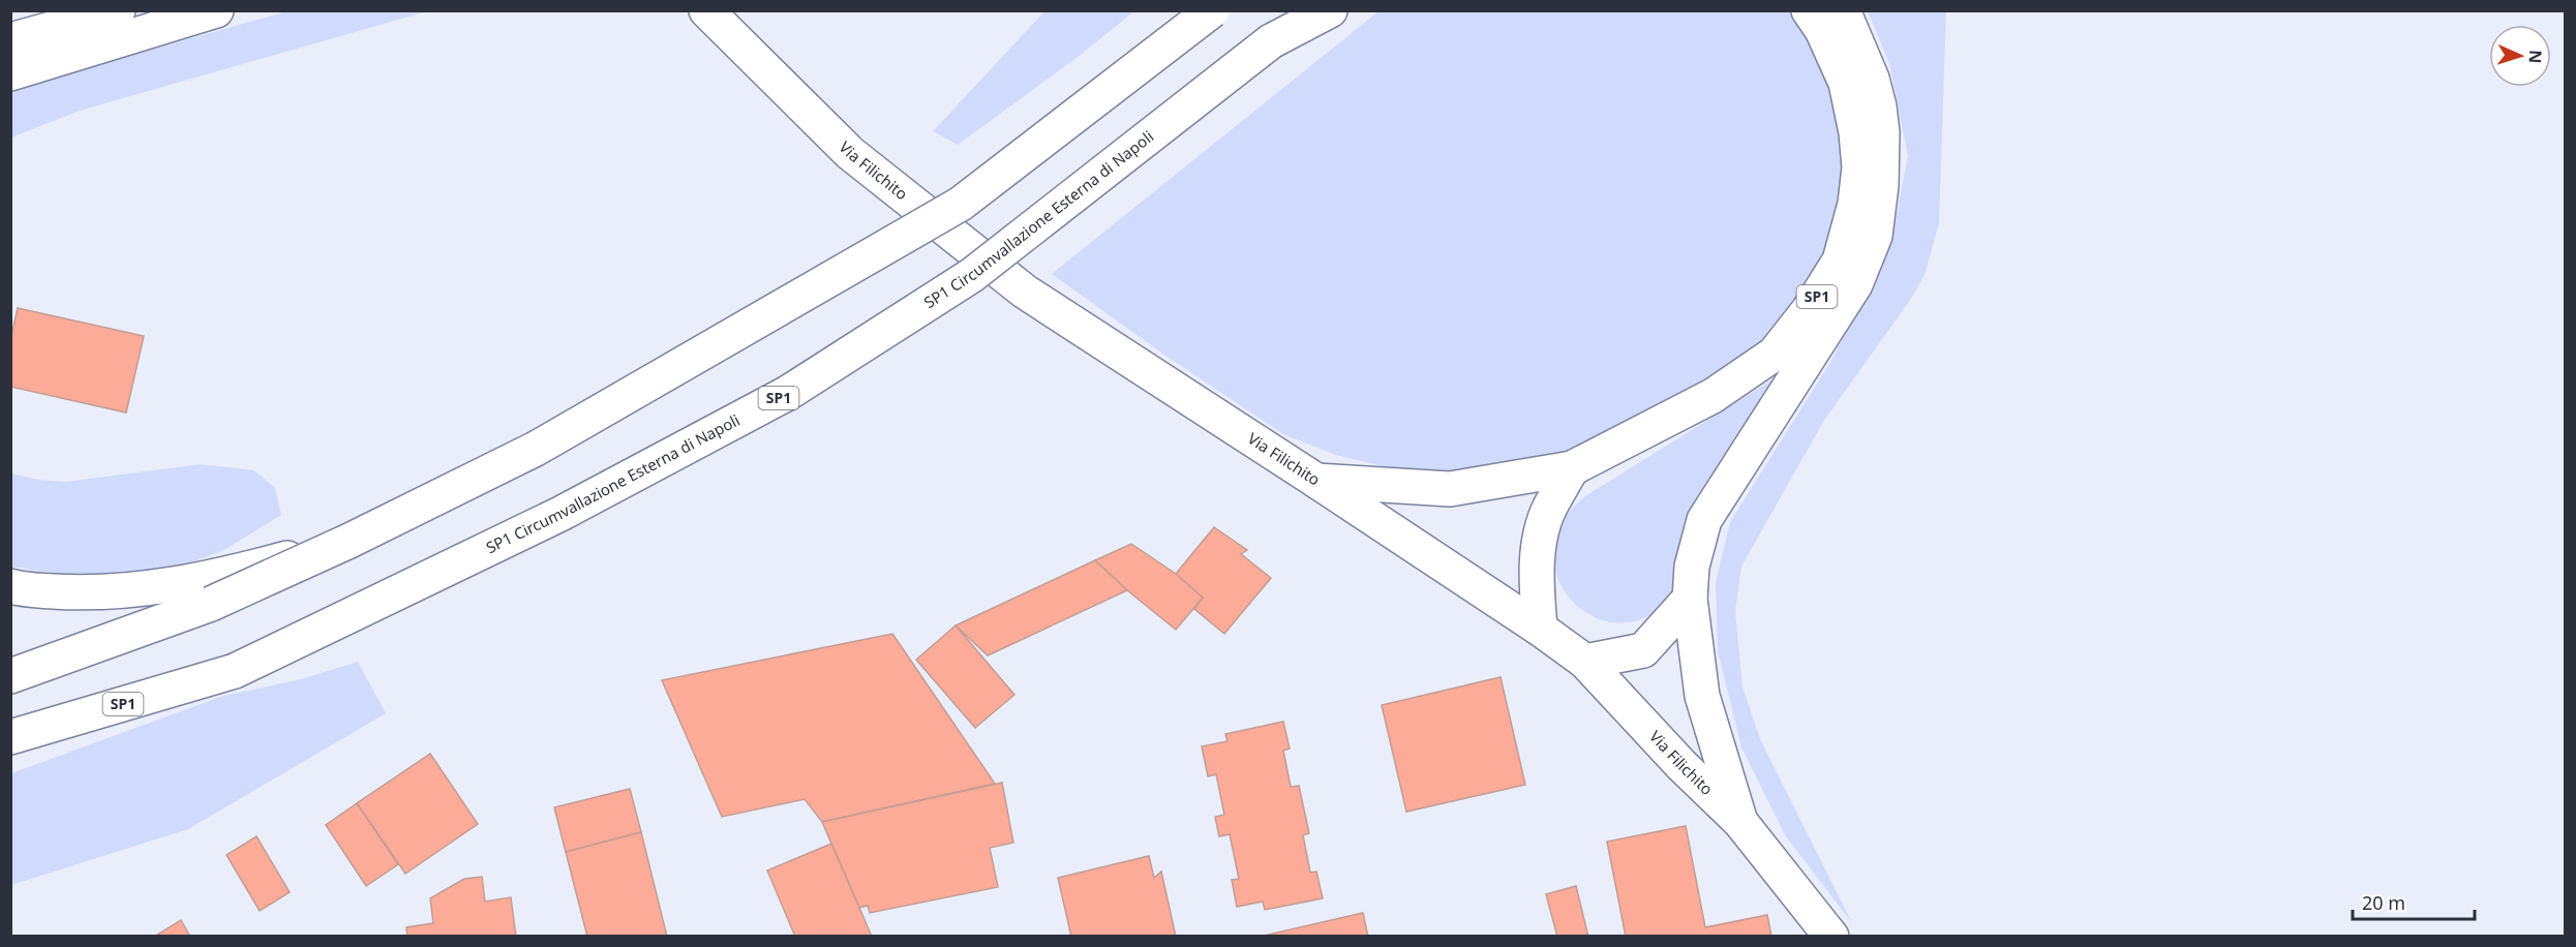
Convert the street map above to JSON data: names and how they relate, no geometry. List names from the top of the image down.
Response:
{
  "streets": {
    "main road": ["Via Filichito", "SP1 Circumvallazione Esterna di Napoli", "SP1"]
  },
  "crossings": [
    ["Via Filichito", "SP1"],
    ["SP1 Circumvallazione Esterna di Napoli", "SP1"]
  ],
  "scale_bar": "20 m",
  "north": "right"
}
